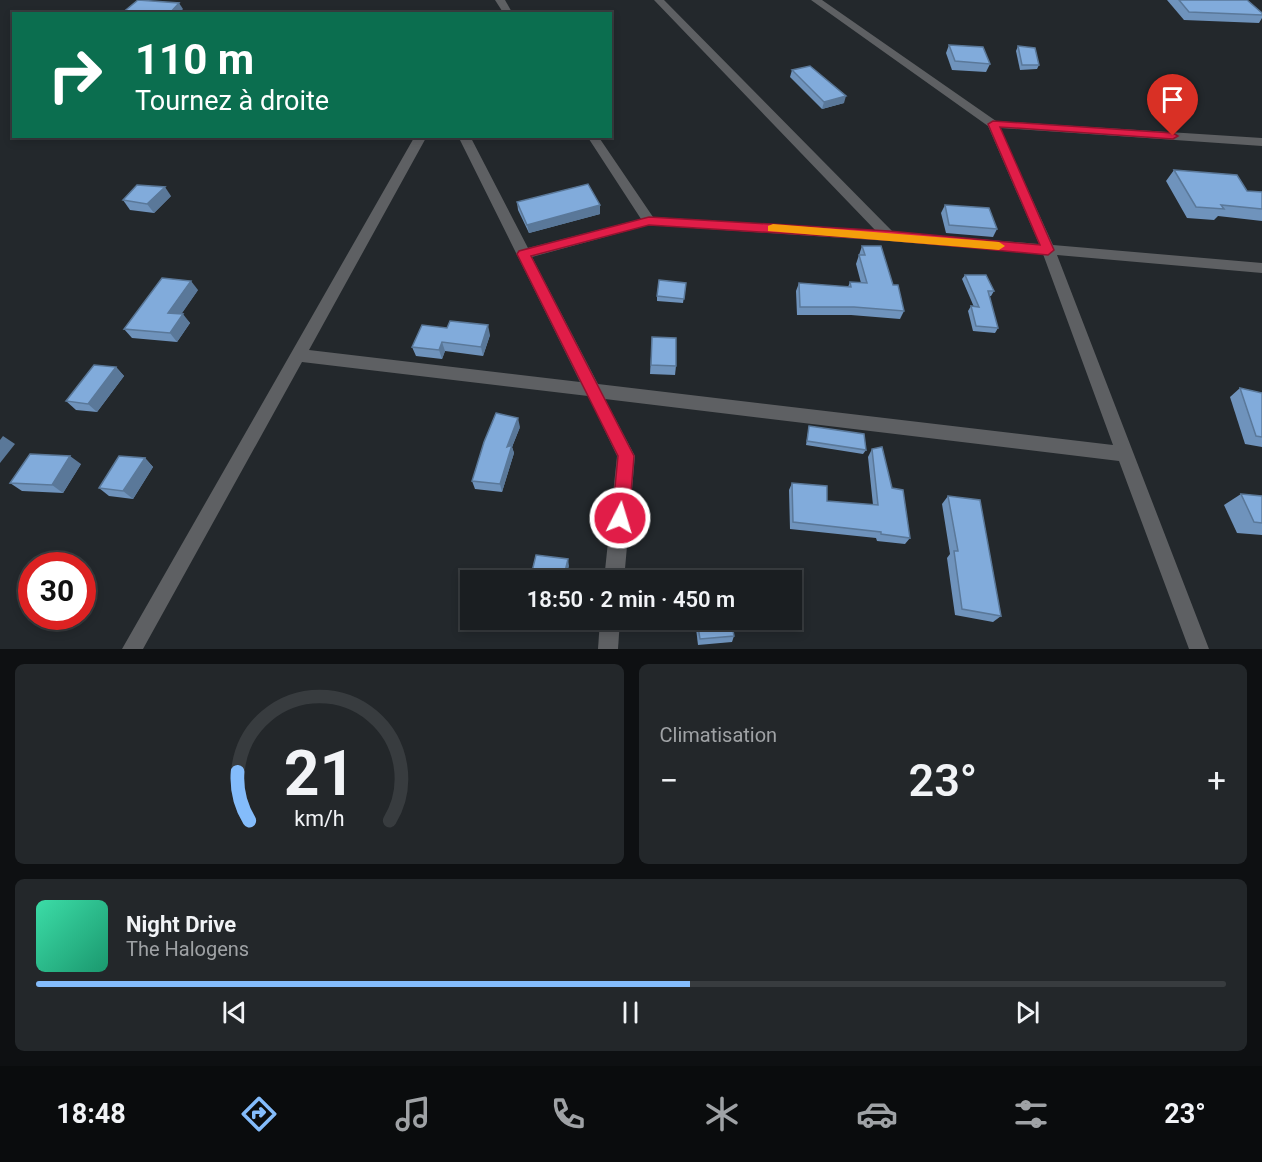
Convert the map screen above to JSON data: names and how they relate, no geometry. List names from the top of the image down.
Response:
{
  "page": {
    "turn": ["110 m", "Tournez à droite"],
    "limit": "30",
    "trip": "18:50 · 2 min · 450 m",
    "tile": "Climatisation",
    "heat": ["−", "23°", "+"],
    "song": ["Night Drive", "The Halogens"],
    "tabs": ["18:48", "23°"],
    "gauge": ["21", "km/h"]
  }
}
